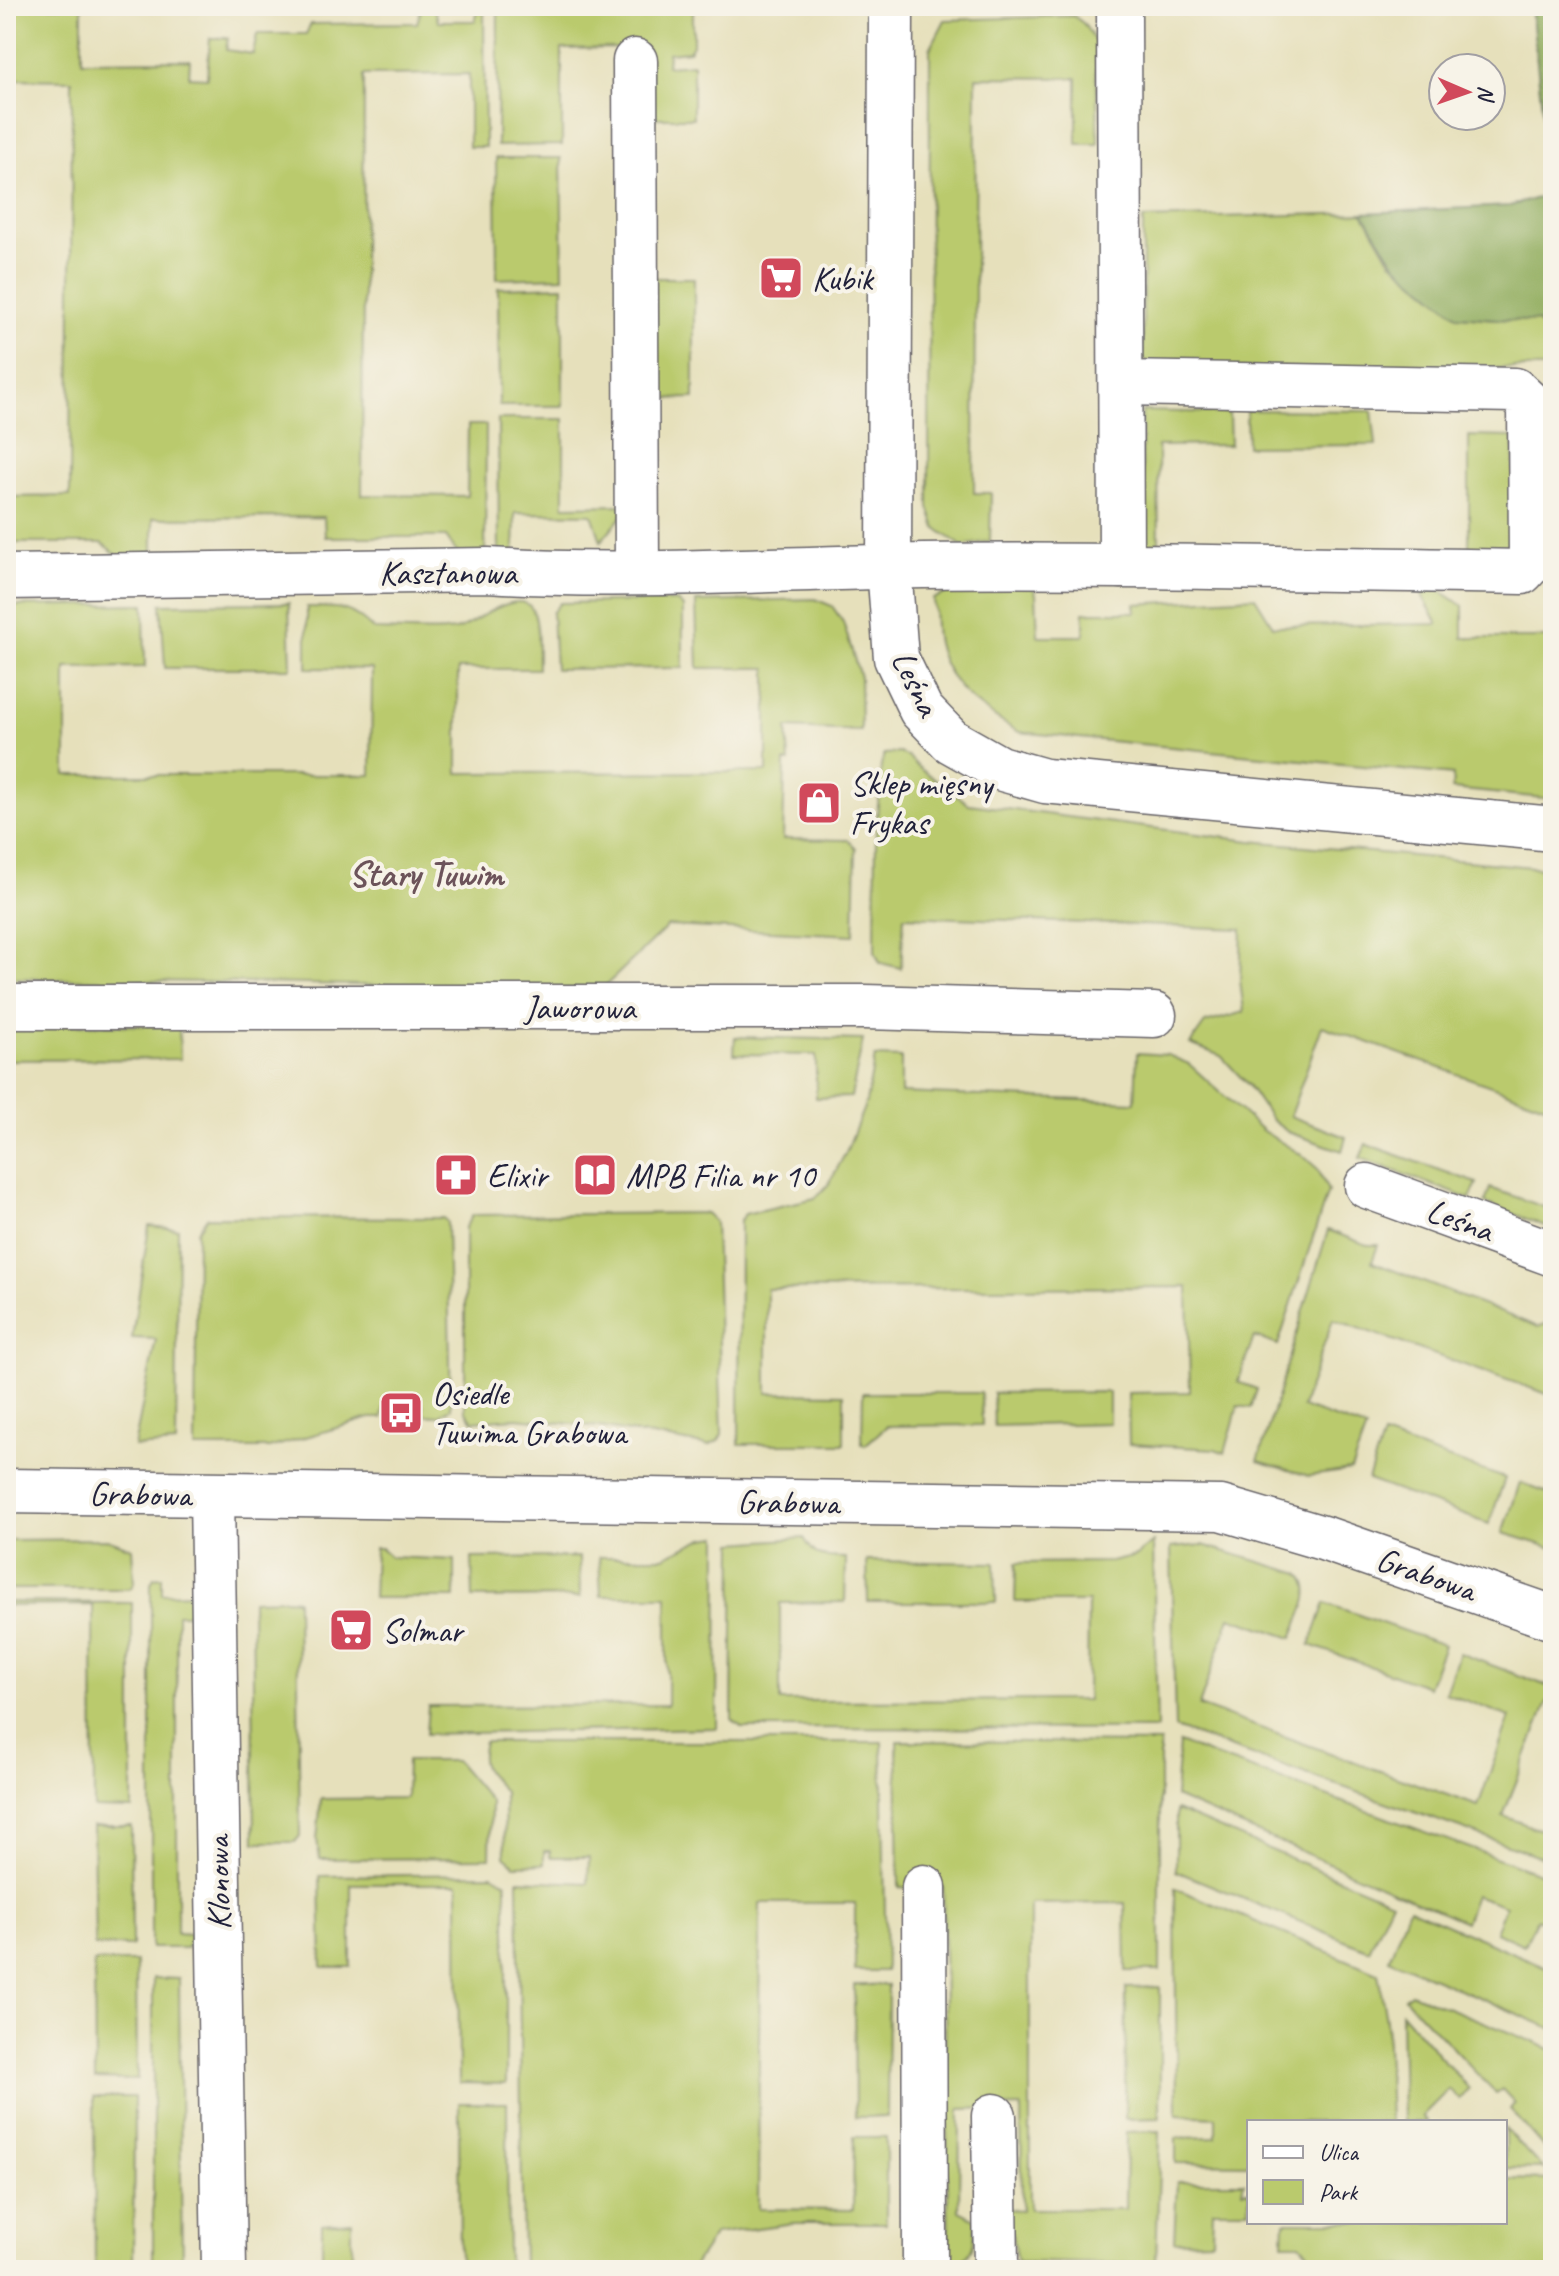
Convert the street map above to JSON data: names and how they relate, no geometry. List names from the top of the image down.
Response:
{
  "streets": {
    "street": [
      "Kasztanowa",
      "Leśna",
      "Jaworowa",
      "Grabowa",
      "Klonowa"
    ]
  },
  "crossings": [
    ["Kasztanowa", "Leśna"],
    ["Grabowa", "Klonowa"]
  ],
  "districts": ["Stary Tuwim"],
  "places": {
    "supermarket": ["Kubik", "Solmar"],
    "shop": ["Sklep mięsny Frykas"],
    "pharmacy": ["Elixir"],
    "library": ["MPB Filia nr 10"],
    "bus stop": ["Osiedle Tuwima Grabowa"]
  },
  "legend": ["Ulica", "Park"],
  "north": "right"
}
